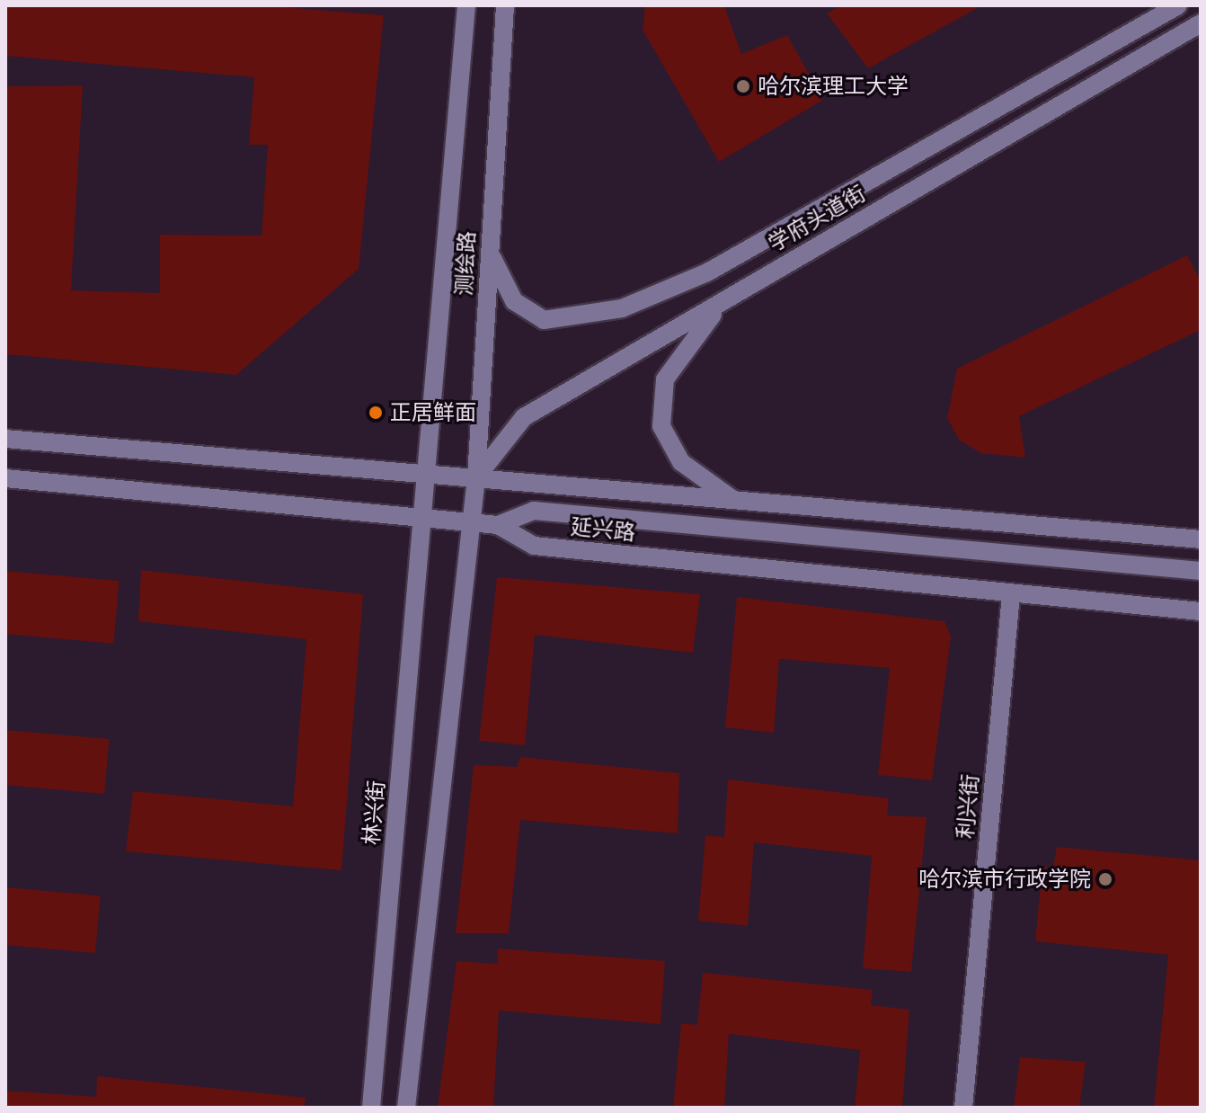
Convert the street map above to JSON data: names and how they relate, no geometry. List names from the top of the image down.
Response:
{
  "streets": {
    "main road": [
      "学府头道街",
      "测绘路",
      "延兴路",
      "利兴街",
      "林兴街"
    ]
  },
  "crossings": [
    ["学府头道街", "测绘路"],
    ["学府头道街", "延兴路"],
    ["测绘路", "延兴路"],
    ["测绘路", "林兴街"],
    ["延兴路", "利兴街"],
    ["延兴路", "林兴街"]
  ],
  "places": ["哈尔滨理工大学", "正居鲜面", "哈尔滨市行政学院"]
}
